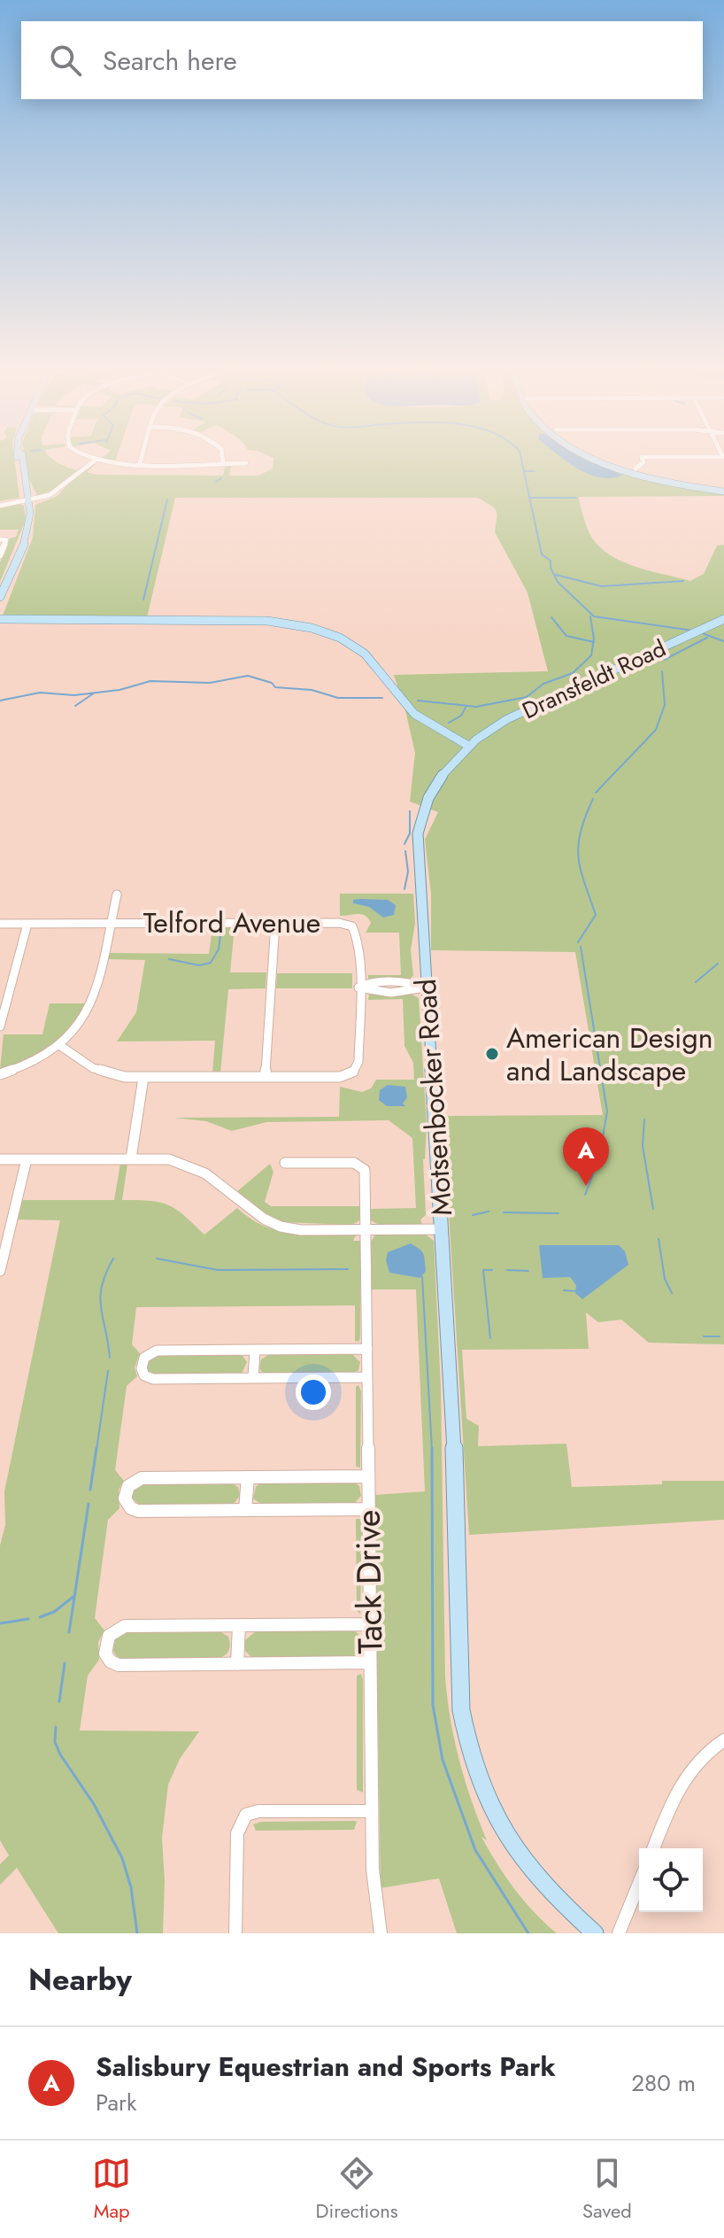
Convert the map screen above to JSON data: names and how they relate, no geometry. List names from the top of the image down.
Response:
{
  "streets": {
    "main road": ["Dransfeldt Road", "Motsenbocker Road"],
    "street": ["Telford Avenue", "Tack Drive"]
  },
  "crossings": [
    ["Dransfeldt Road", "Motsenbocker Road"]
  ],
  "places": ["American Design and Landscape"],
  "page": {
    "search": "Search here",
    "pins": "A",
    "heading": "Nearby",
    "list": [
      {
        "mark": "A",
        "name": "Salisbury Equestrian and Sports Park",
        "note": "Park",
        "value": "280 m"
      }
    ],
    "nav": ["Map", "Directions", "Saved"]
  }
}
